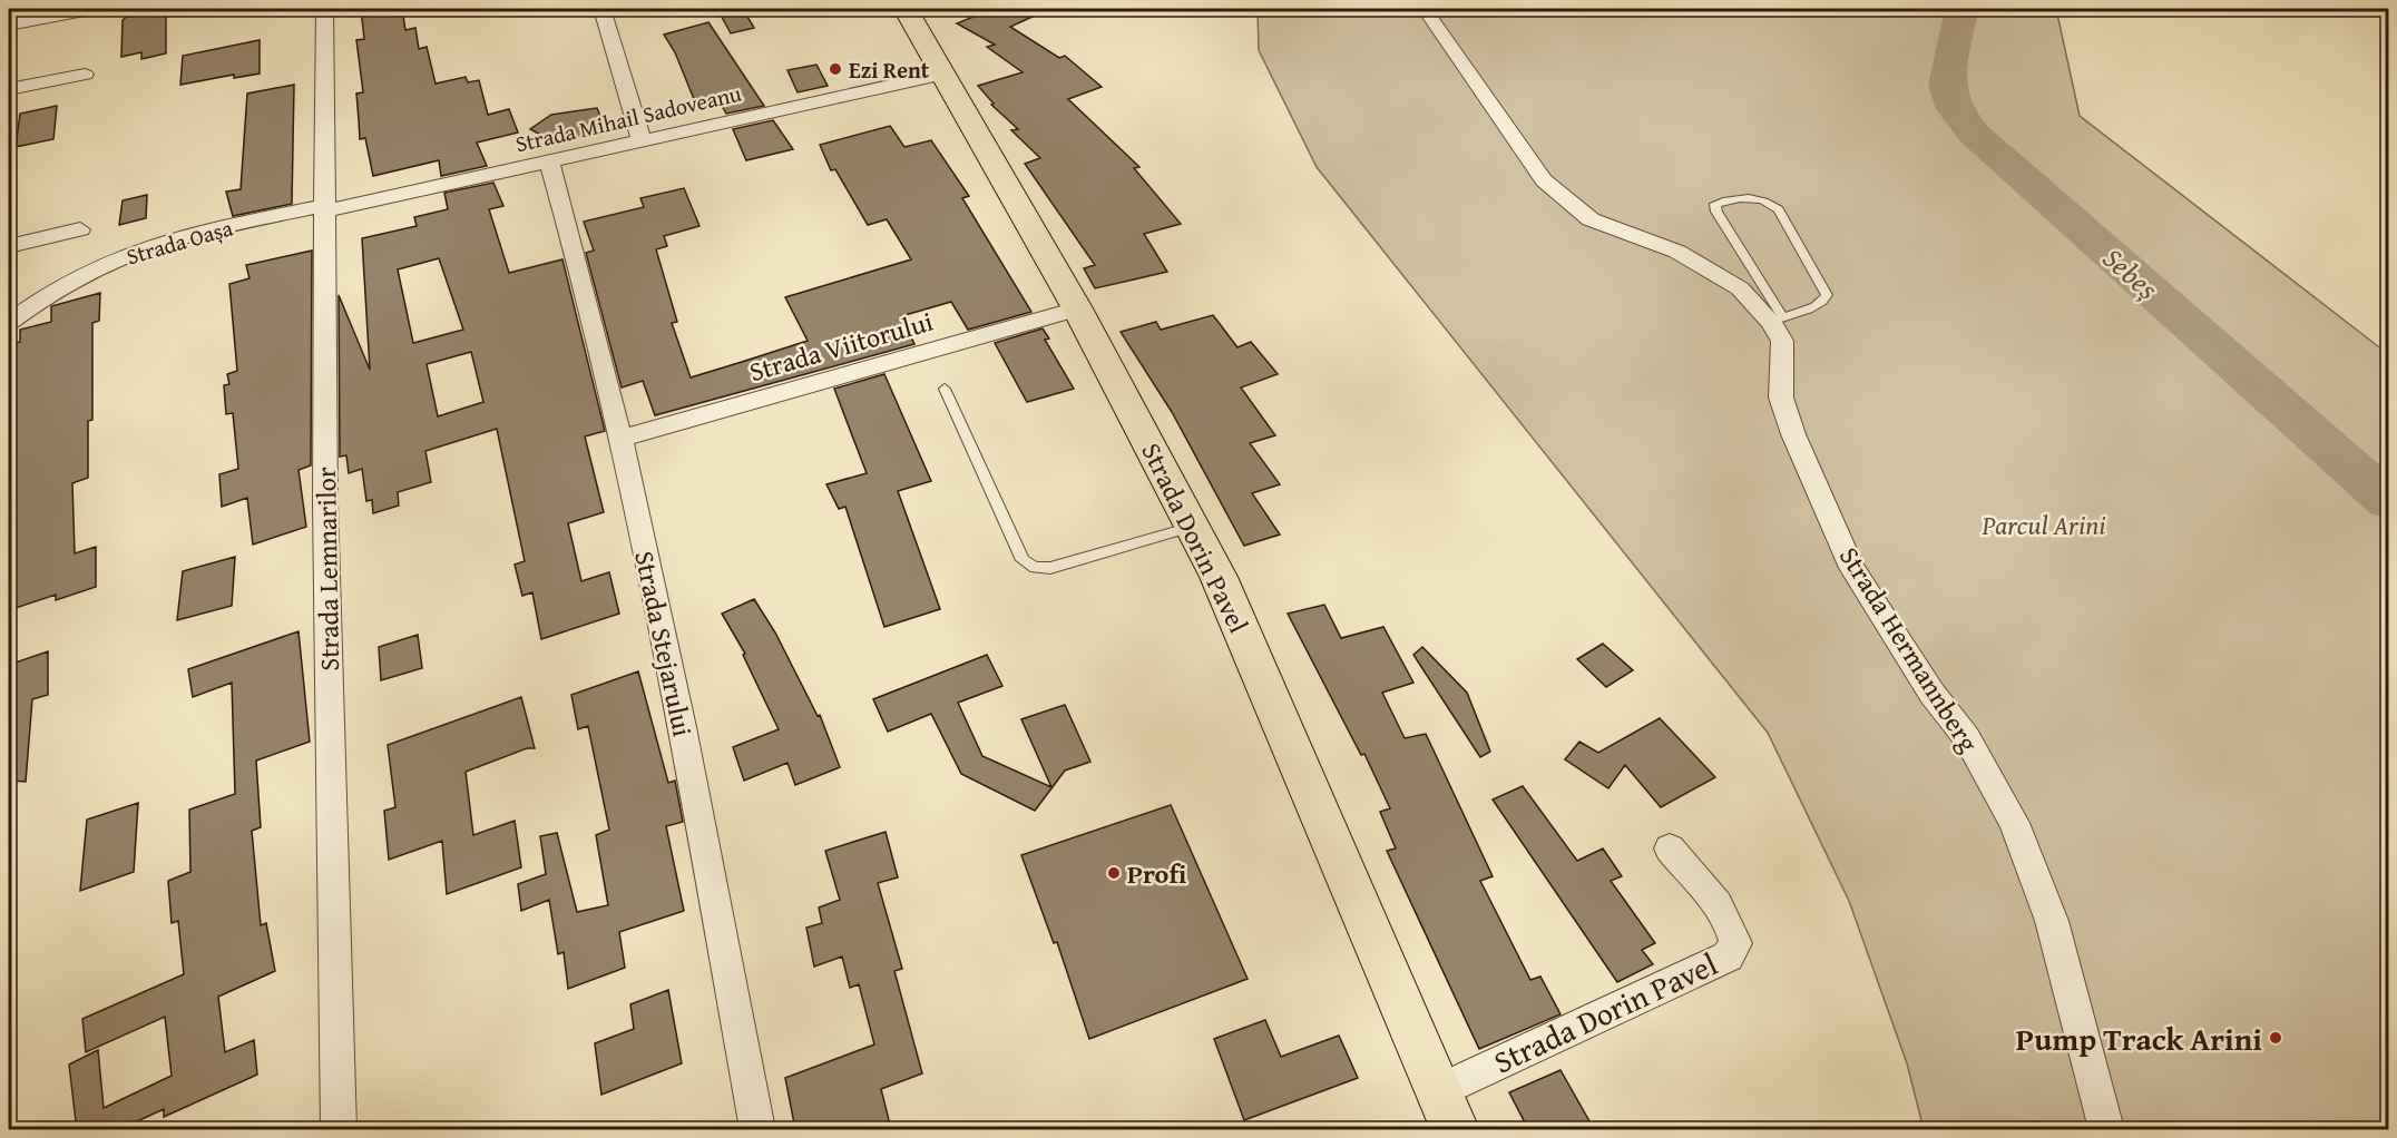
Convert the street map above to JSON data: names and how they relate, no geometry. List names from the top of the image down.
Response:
{
  "streets": {
    "main road": ["Strada Dorin Pavel"],
    "street": [
      "Strada Mihail Sadoveanu",
      "Strada Oașa",
      "Strada Viitorului",
      "Strada Lemnarilor",
      "Strada Stejarului",
      "Strada Hermannberg"
    ]
  },
  "crossings": [
    ["Strada Mihail Sadoveanu", "Strada Oașa"],
    ["Strada Mihail Sadoveanu", "Strada Dorin Pavel"],
    ["Strada Mihail Sadoveanu", "Strada Lemnarilor"],
    ["Strada Mihail Sadoveanu", "Strada Stejarului"],
    ["Strada Oașa", "Strada Lemnarilor"],
    ["Strada Viitorului", "Strada Dorin Pavel"],
    ["Strada Viitorului", "Strada Stejarului"]
  ],
  "water": ["Sebeș"],
  "parks": ["Parcul Arini"],
  "places": ["Ezi Rent", "Profi", "Pump Track Arini"]
}
